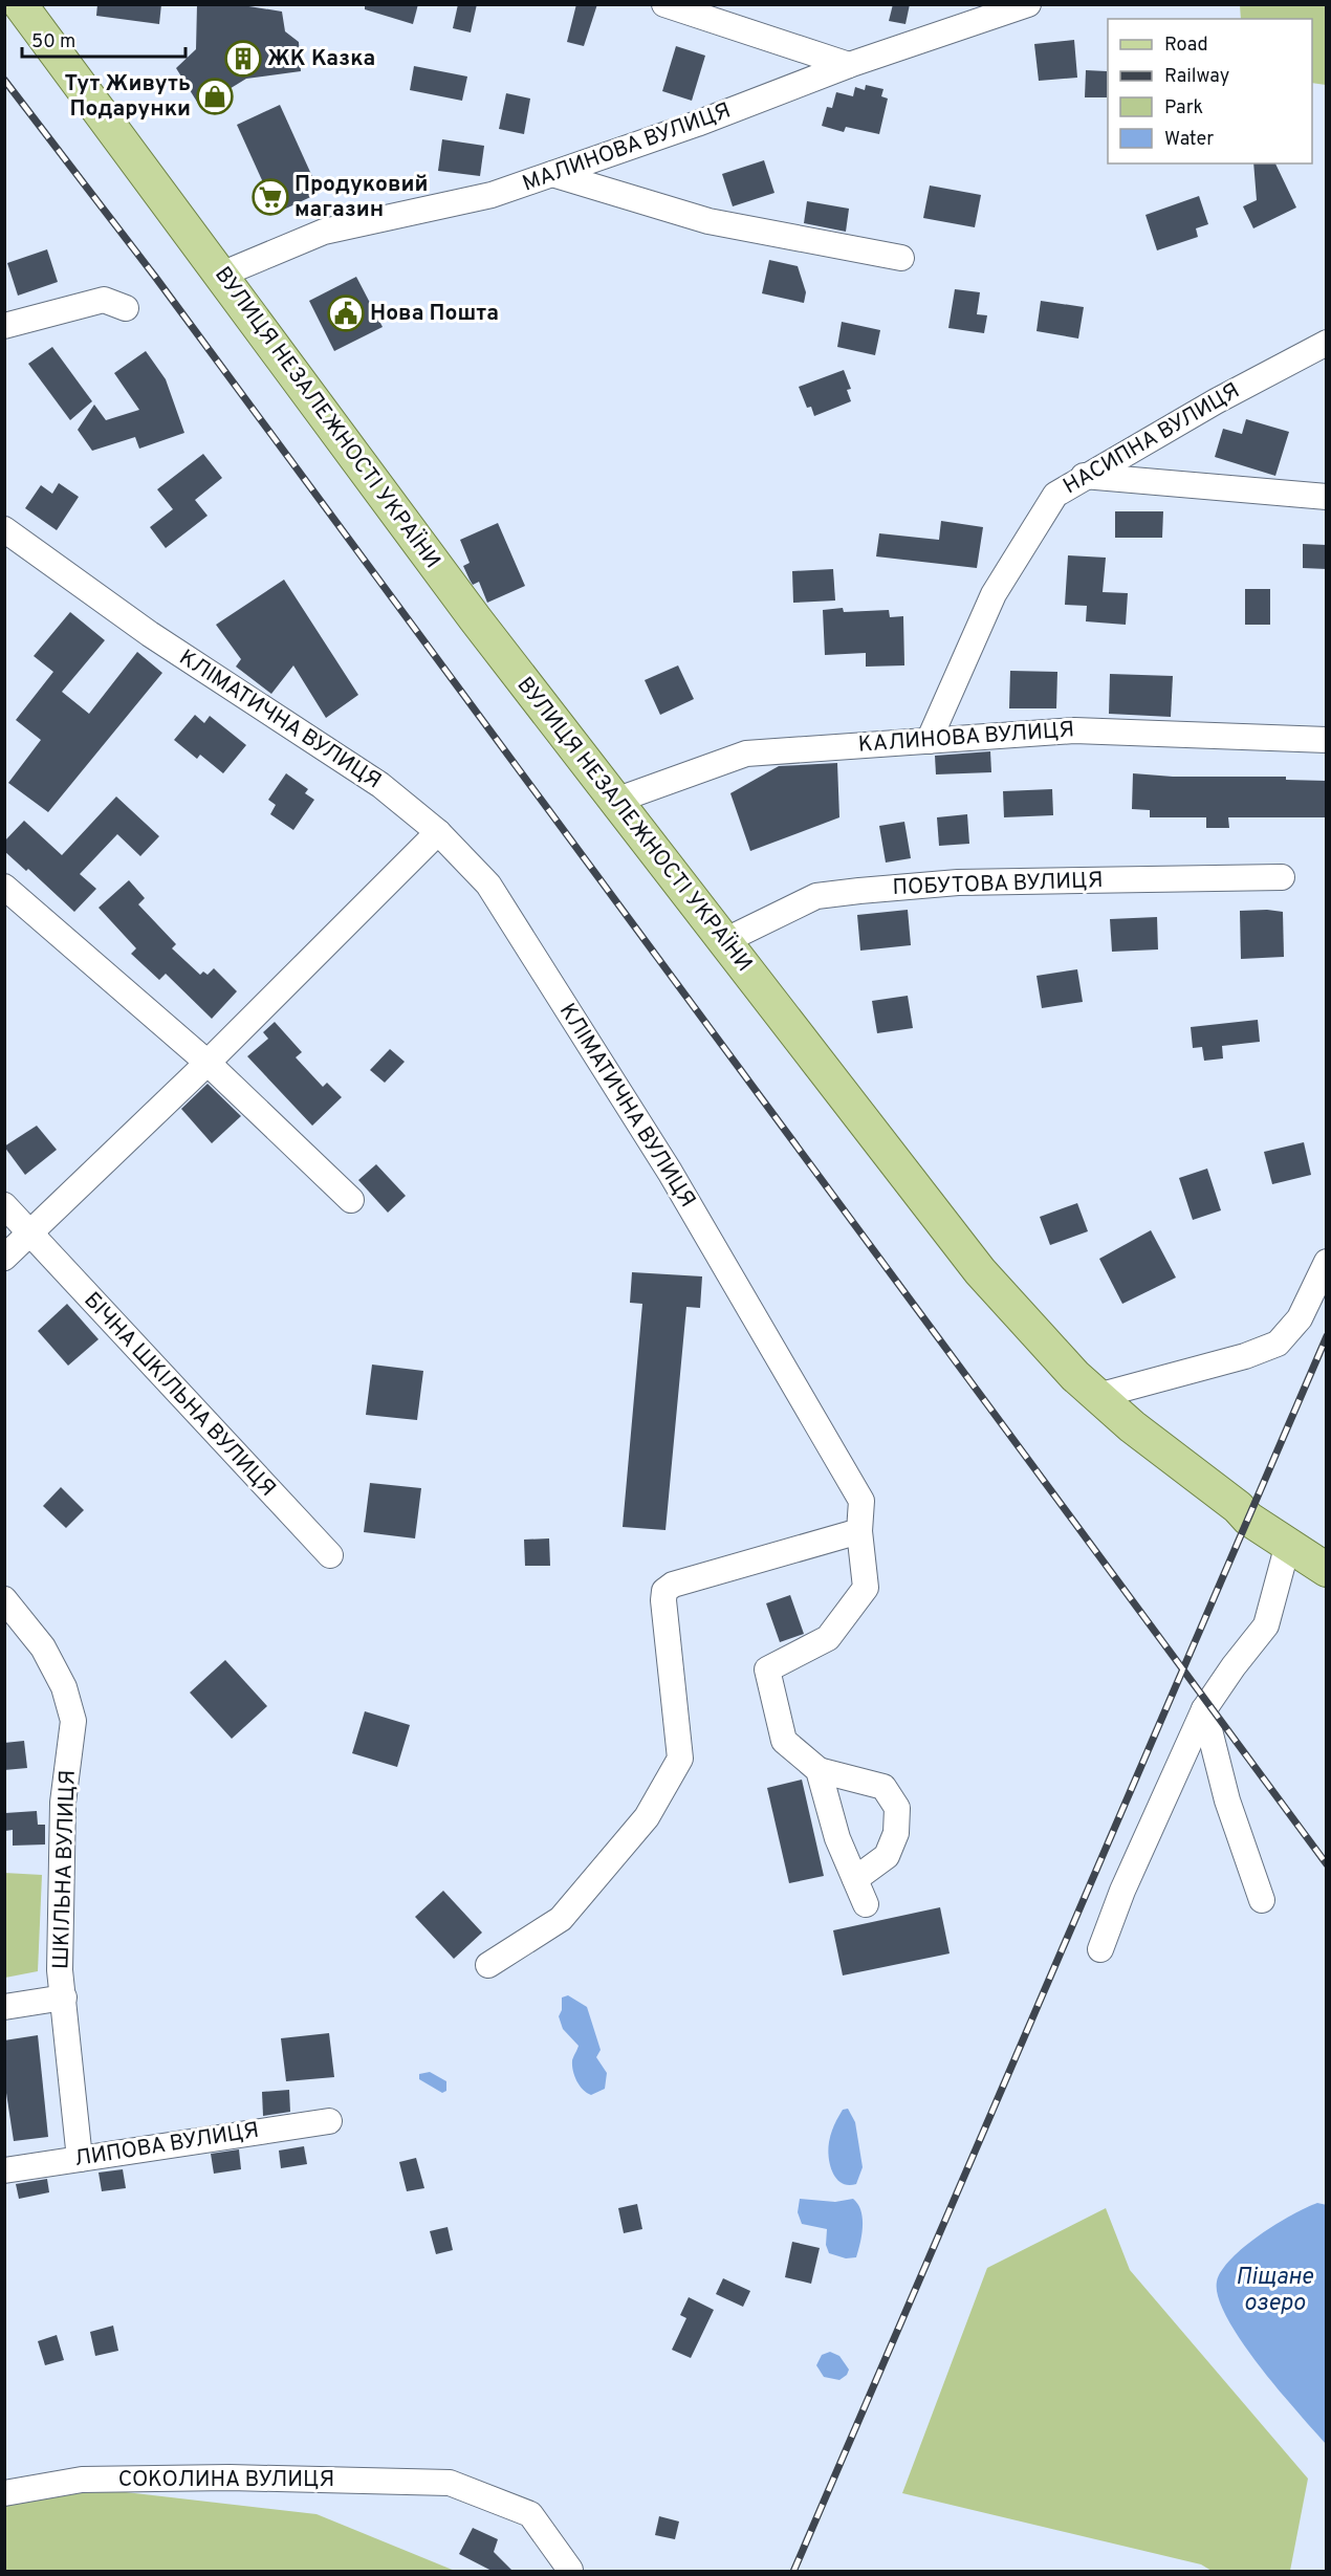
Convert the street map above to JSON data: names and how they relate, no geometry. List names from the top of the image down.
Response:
{
  "streets": {
    "main road": ["ВУЛИЦЯ НЕЗАЛЕЖНОСТІ УКРАЇНИ"],
    "street": [
      "МАЛИНОВА ВУЛИЦЯ",
      "НАСИПНА ВУЛИЦЯ",
      "КЛІМАТИЧНА ВУЛИЦЯ",
      "КАЛИНОВА ВУЛИЦЯ",
      "ПОБУТОВА ВУЛИЦЯ",
      "БІЧНА ШКІЛЬНА ВУЛИЦЯ",
      "ШКІЛЬНА ВУЛИЦЯ",
      "ЛИПОВА ВУЛИЦЯ",
      "СОКОЛИНА ВУЛИЦЯ"
    ]
  },
  "crossings": [
    ["МАЛИНОВА ВУЛИЦЯ", "ВУЛИЦЯ НЕЗАЛЕЖНОСТІ УКРАЇНИ"],
    ["ВУЛИЦЯ НЕЗАЛЕЖНОСТІ УКРАЇНИ", "КАЛИНОВА ВУЛИЦЯ"],
    ["ВУЛИЦЯ НЕЗАЛЕЖНОСТІ УКРАЇНИ", "ПОБУТОВА ВУЛИЦЯ"],
    ["НАСИПНА ВУЛИЦЯ", "КАЛИНОВА ВУЛИЦЯ"],
    ["ШКІЛЬНА ВУЛИЦЯ", "ЛИПОВА ВУЛИЦЯ"]
  ],
  "water": ["Піщане озеро"],
  "places": {
    "building": ["ЖК Казка"],
    "shop": ["Тут Живуть Подарунки"],
    "supermarket": ["Продуковий магазин"],
    "public building": ["Нова Пошта"]
  },
  "legend": [
    "Road",
    "Railway",
    "Park",
    "Water"
  ],
  "scale_bar": "50 m"
}
